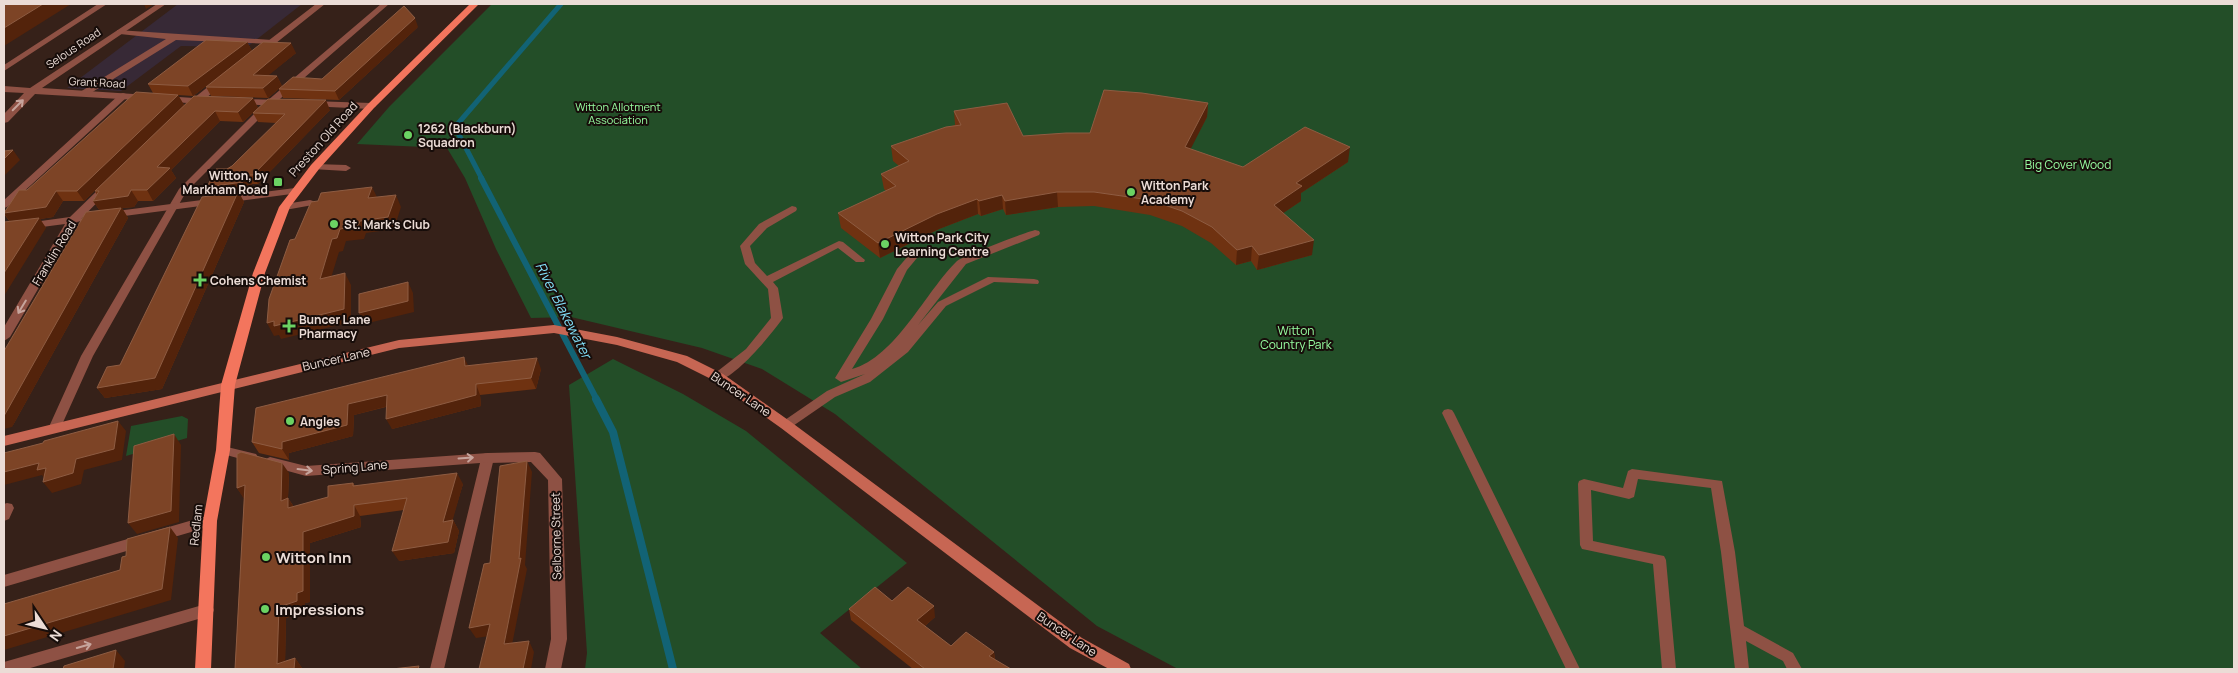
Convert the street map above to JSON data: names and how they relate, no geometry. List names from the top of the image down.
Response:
{
  "streets": {
    "main road": ["Preston Old Road", "Buncer Lane", "Redlam"],
    "street": [
      "Selous Road",
      "Grant Road",
      "Franklin Road",
      "Selborne Street"
    ],
    "lane": ["Spring Lane"]
  },
  "crossings": [
    ["Selous Road", "Grant Road"],
    ["Grant Road", "Preston Old Road"],
    ["Preston Old Road", "Buncer Lane"],
    ["Preston Old Road", "Redlam"],
    ["Buncer Lane", "Redlam"],
    ["Spring Lane", "Redlam"],
    ["Spring Lane", "Selborne Street"]
  ],
  "one_way": ["Franklin Road", "Spring Lane"],
  "water": ["River Blakewater"],
  "parks": ["Witton Allotment Association", "Big Cover Wood", "Witton Country Park"],
  "places": {
    "other": [
      "1262 (Blackburn) Squadron",
      "Witton Park Academy",
      "St. Mark's Club",
      "Witton Park City Learning Centre",
      "Angles",
      "Witton Inn",
      "Impressions"
    ],
    "transit": ["Witton, by Markham Road"],
    "health": ["Cohens Chemist", "Buncer Lane Pharmacy"]
  },
  "north": "bottom right"
}
